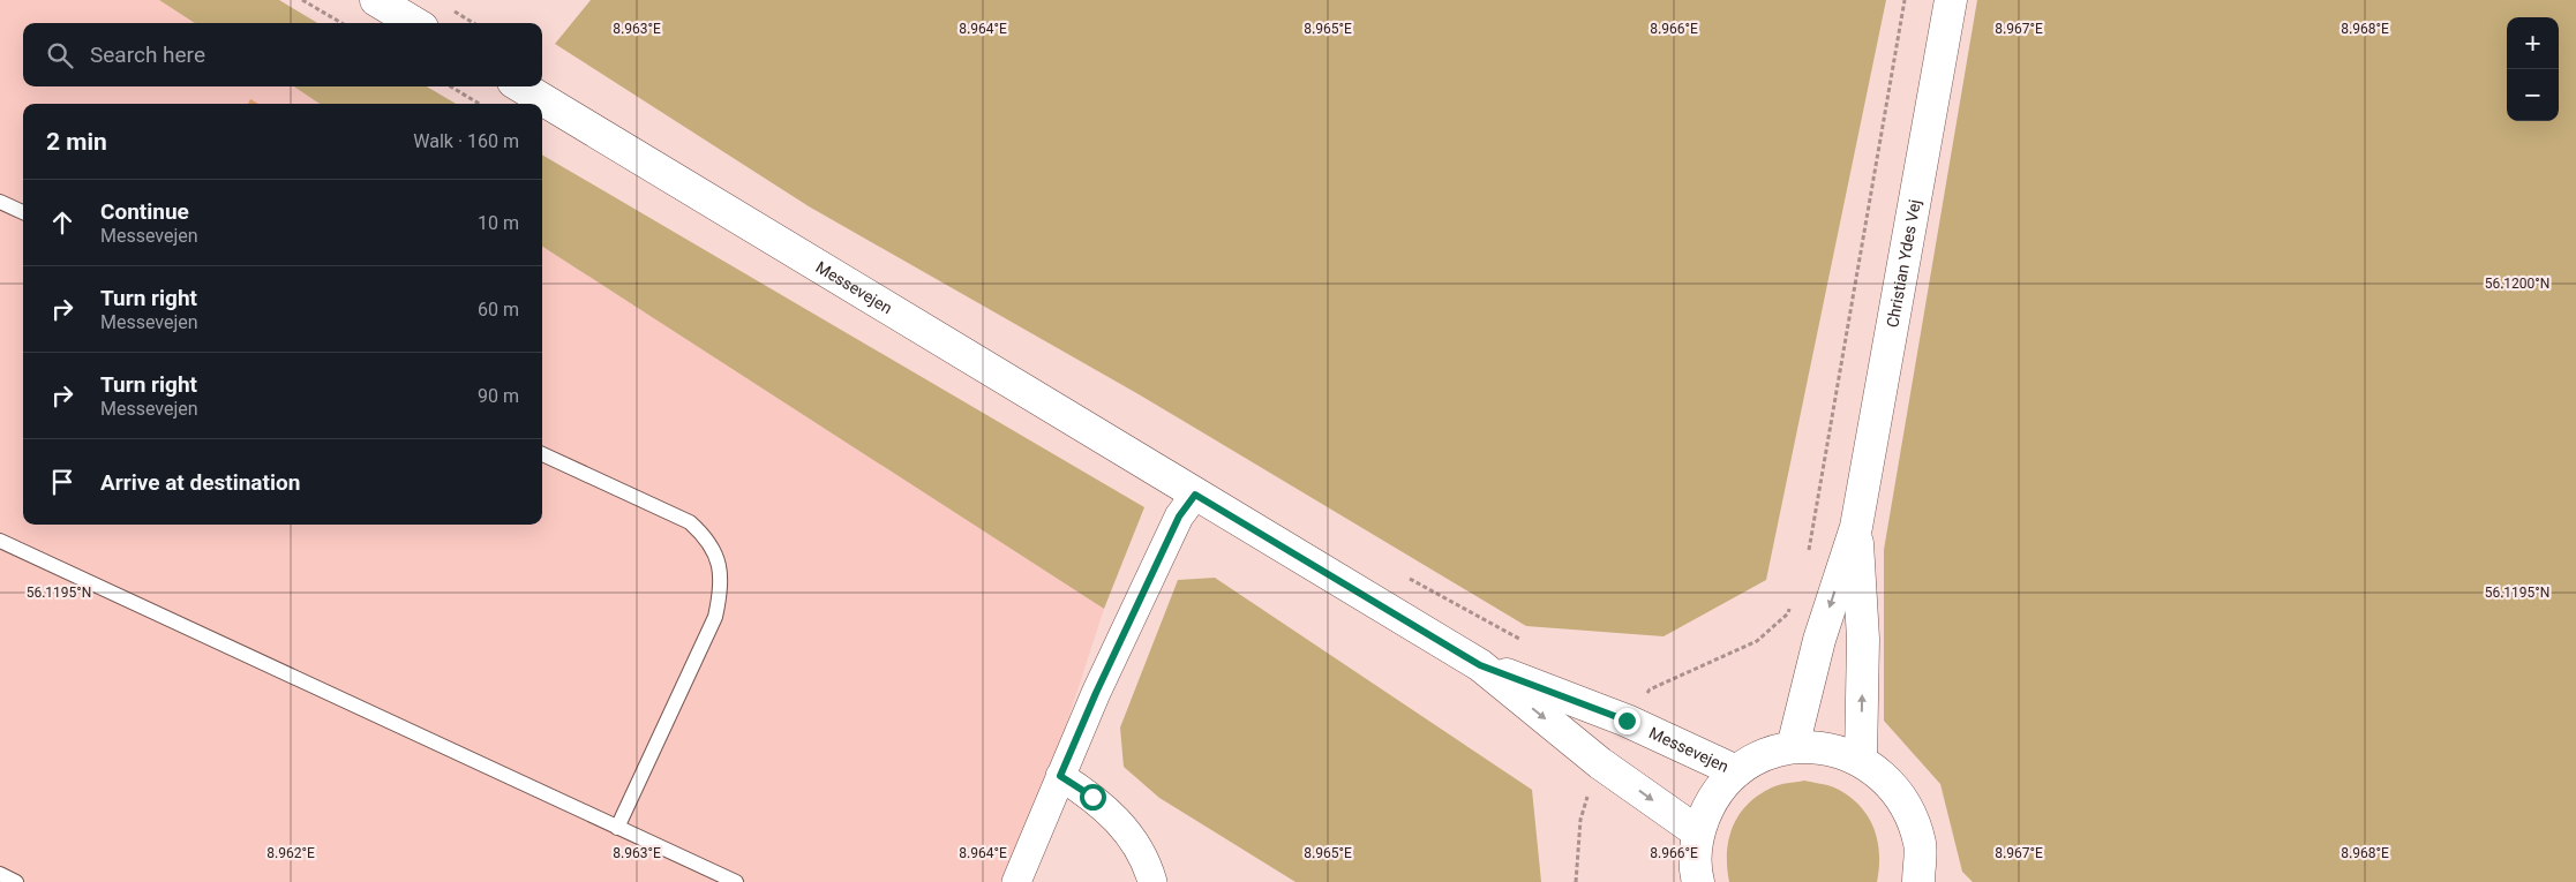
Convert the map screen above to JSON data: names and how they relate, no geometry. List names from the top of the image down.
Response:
{
  "streets": {
    "main road": ["Christian Ydes Vej", "Messevejen"]
  },
  "page": {
    "map_buttons": ["+", "−"],
    "search": "Search here",
    "heading": ["2 min", "Walk · 160 m"],
    "list": [
      ["Continue", "Messevejen", "10 m"],
      ["Turn right", "Messevejen", "60 m"],
      ["Turn right", "Messevejen", "90 m"],
      "Arrive at destination"
    ]
  },
  "coordinates": [
    "8.963°E",
    "8.964°E",
    "8.965°E",
    "8.966°E",
    "8.967°E",
    "8.968°E",
    "56.1200°N",
    "56.1195°N",
    "8.962°E"
  ]
}
